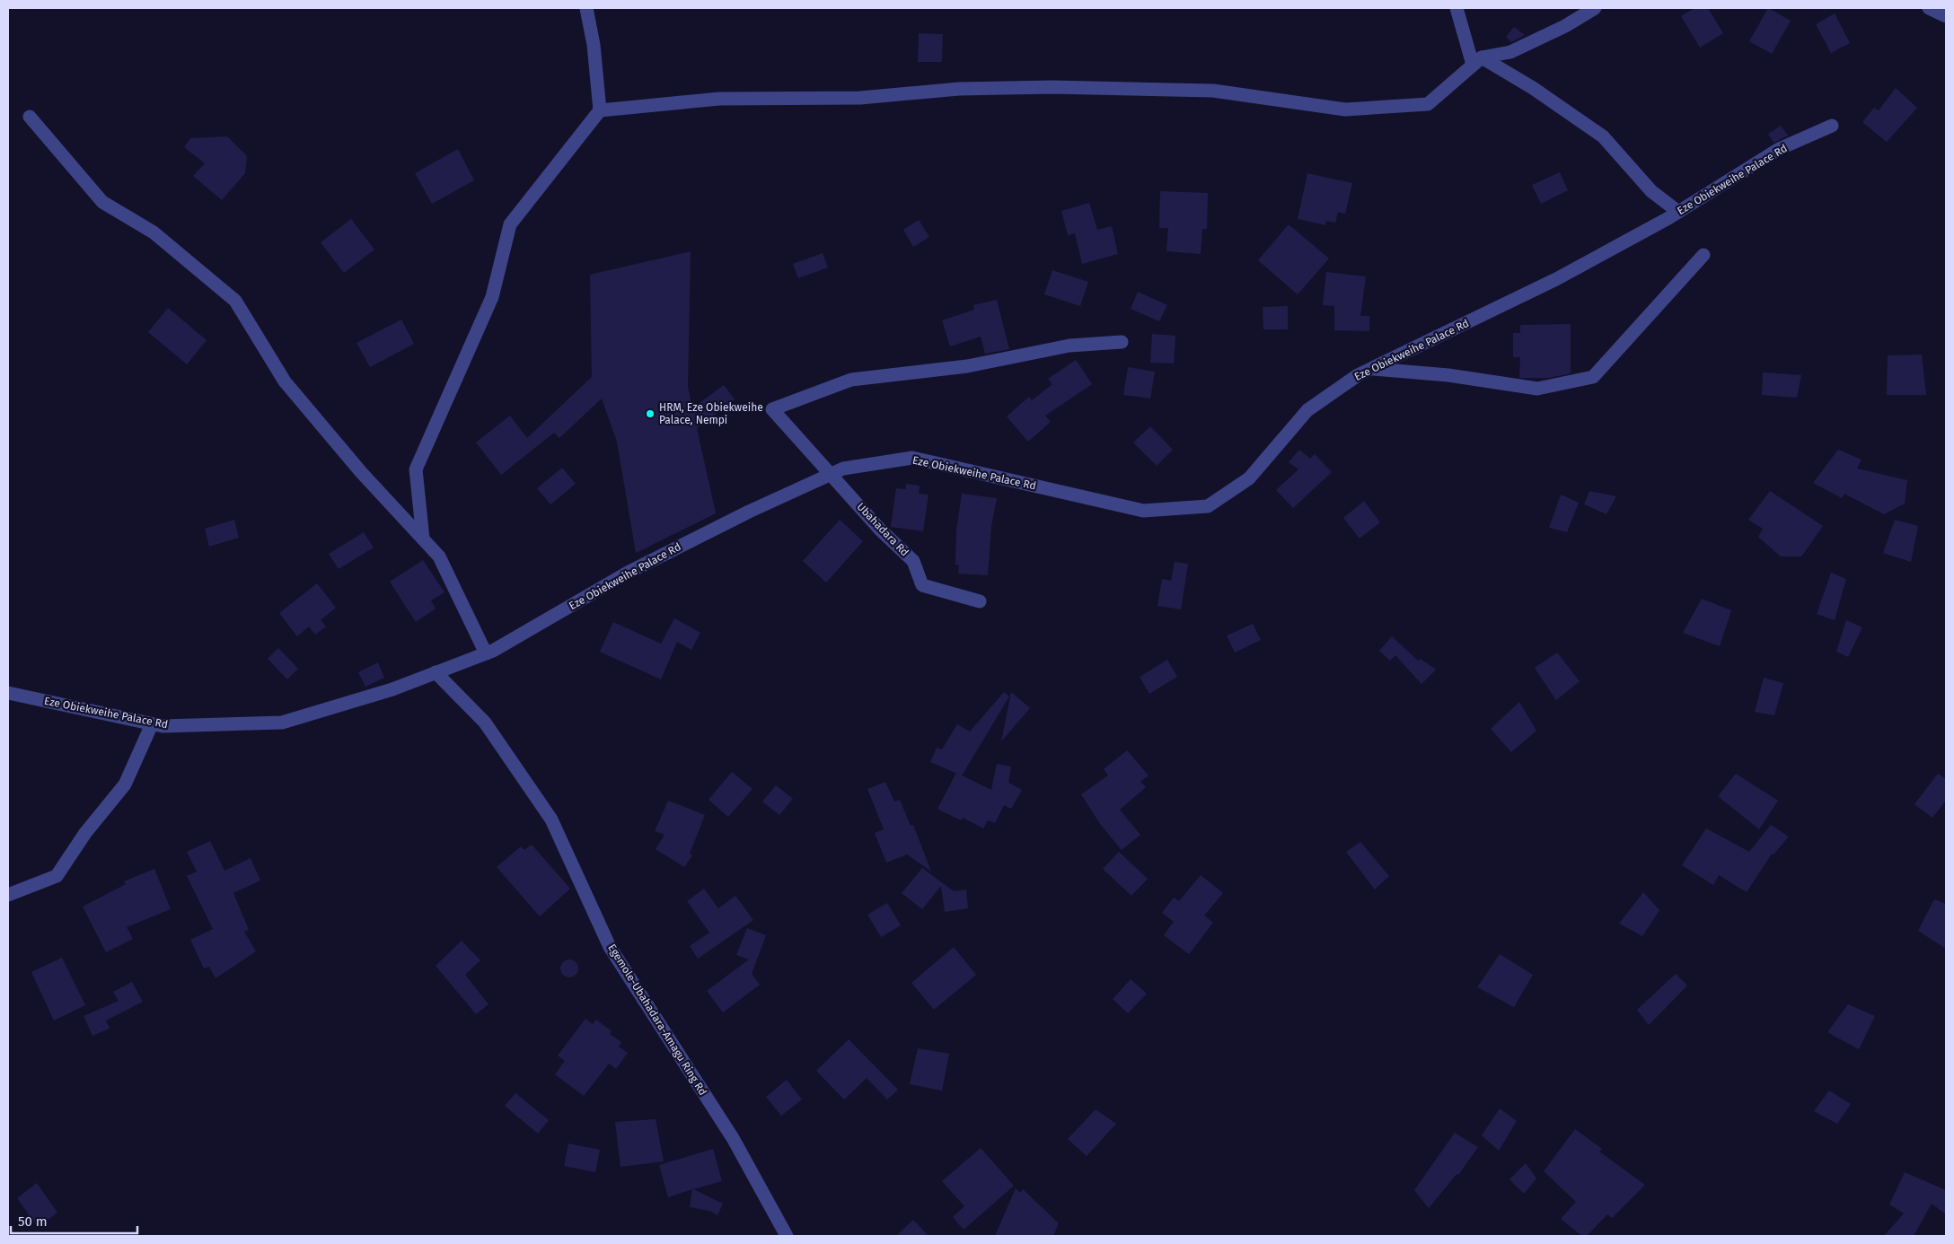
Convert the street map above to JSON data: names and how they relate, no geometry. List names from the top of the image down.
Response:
{
  "streets": {
    "street": ["Eze Obiekweihe Palace Rd", "Ubahadara Rd", "Egemole-Ubahadara-Amagu Ring Rd"]
  },
  "crossings": [
    ["Eze Obiekweihe Palace Rd", "Ubahadara Rd"],
    ["Eze Obiekweihe Palace Rd", "Egemole-Ubahadara-Amagu Ring Rd"]
  ],
  "places": ["HRM, Eze Obiekweihe Palace, Nempi"],
  "scale_bar": "50 m"
}
